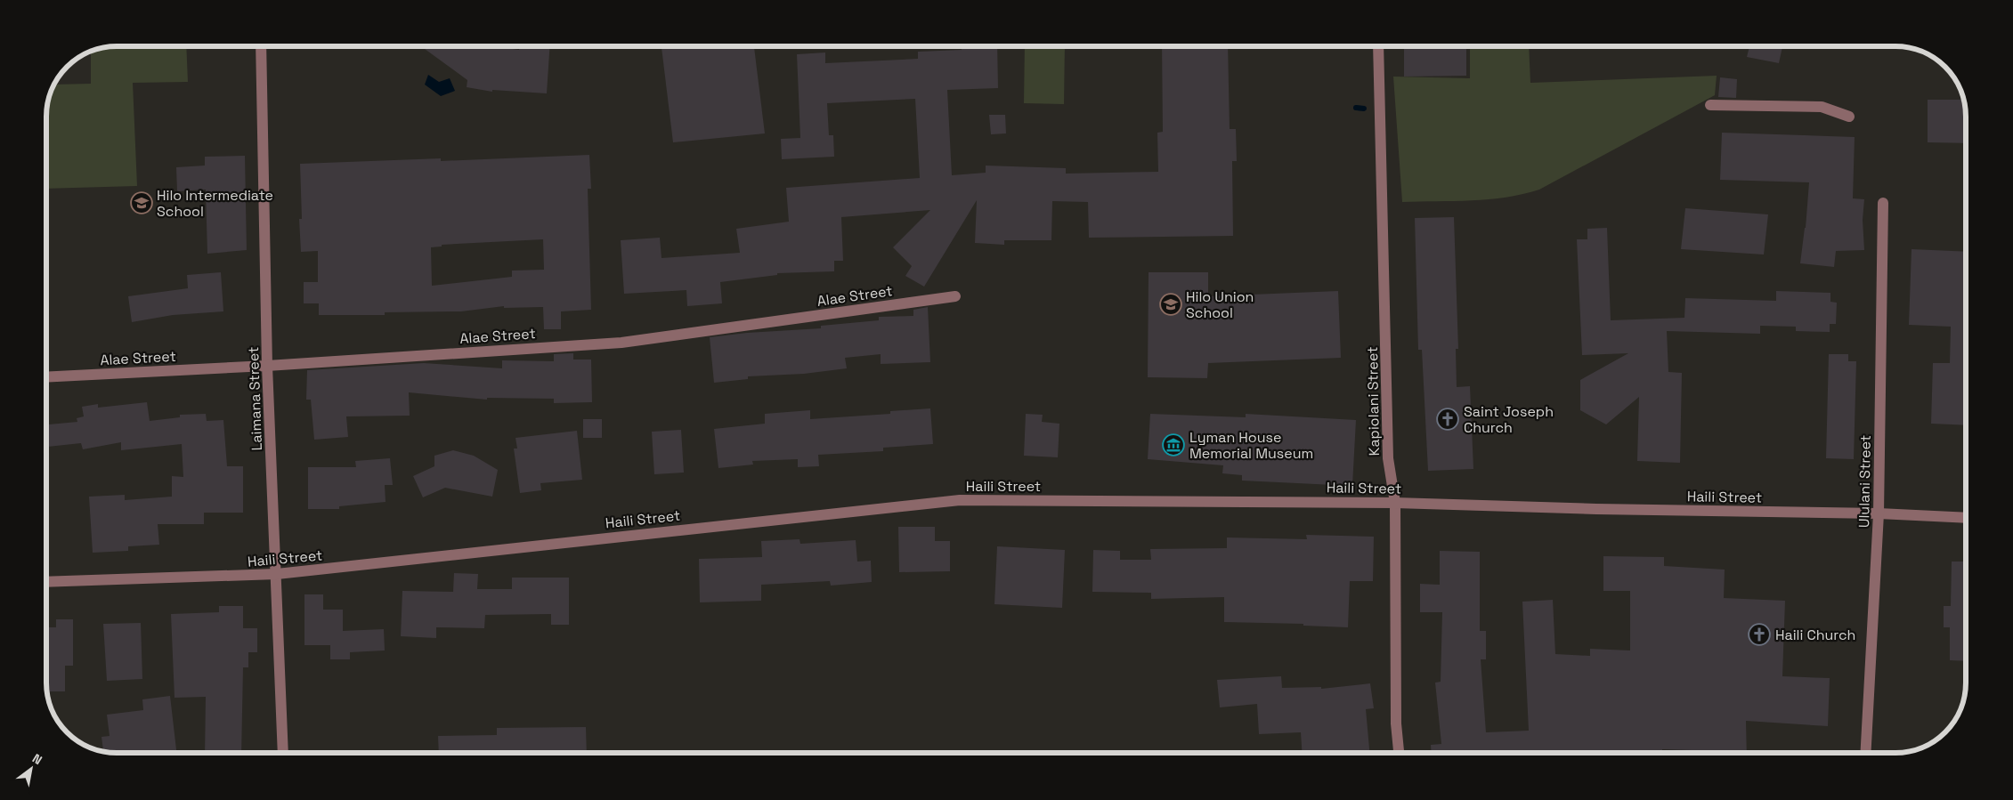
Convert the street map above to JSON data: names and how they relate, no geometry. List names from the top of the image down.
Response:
{
  "streets": {
    "street": [
      "Alae Street",
      "Laimana Street",
      "Kapiolani Street",
      "Ululani Street",
      "Haili Street"
    ]
  },
  "crossings": [
    ["Alae Street", "Laimana Street"],
    ["Laimana Street", "Haili Street"],
    ["Kapiolani Street", "Haili Street"],
    ["Ululani Street", "Haili Street"]
  ],
  "places": {
    "school or university": ["Hilo Intermediate School", "Hilo Union School"],
    "church": ["Saint Joseph Church", "Haili Church"],
    "museum": ["Lyman House Memorial Museum"]
  },
  "north": "top right"
}
